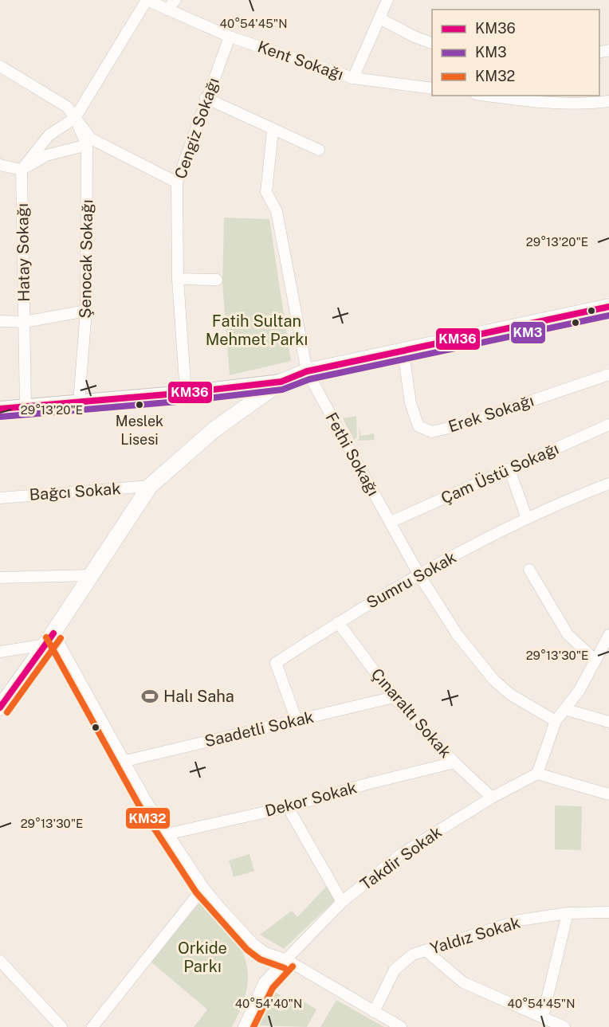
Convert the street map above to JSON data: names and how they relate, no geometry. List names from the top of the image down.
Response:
{
  "streets": {
    "street": [
      "Kent Sokağı",
      "Cengiz Sokağı",
      "Hatay Sokağı",
      "Şenocak Sokağı",
      "Erek Sokağı",
      "Fethi Sokağı",
      "Çam Üstü Sokağı",
      "Bağcı Sokak",
      "Sumru Sokak",
      "Çınaraltı Sokak",
      "Saadetli Sokak",
      "Dekor Sokak",
      "Takdir Sokak",
      "Yaldız Sokak"
    ]
  },
  "crossings": [
    ["Kent Sokağı", "Cengiz Sokağı"],
    ["Fethi Sokağı", "Çam Üstü Sokağı"],
    ["Fethi Sokağı", "Sumru Sokak"],
    ["Sumru Sokak", "Çınaraltı Sokak"],
    ["Sumru Sokak", "Saadetli Sokak"],
    ["Çınaraltı Sokak", "Saadetli Sokak"],
    ["Çınaraltı Sokak", "Dekor Sokak"],
    ["Çınaraltı Sokak", "Takdir Sokak"]
  ],
  "parks": ["Fatih Sultan Mehmet Parkı", "Orkide Parkı"],
  "places": {
    "other": ["Meslek Lisesi"],
    "sports": ["Halı Saha"]
  },
  "lines": ["transit line KM36", "transit line KM3", "transit line KM32"],
  "legend": ["KM36", "KM3", "KM32"],
  "coordinates": [
    "40°54'45\"N",
    "29°13'20\"E",
    "29°13'30\"E",
    "40°54'40\"N"
  ]
}
